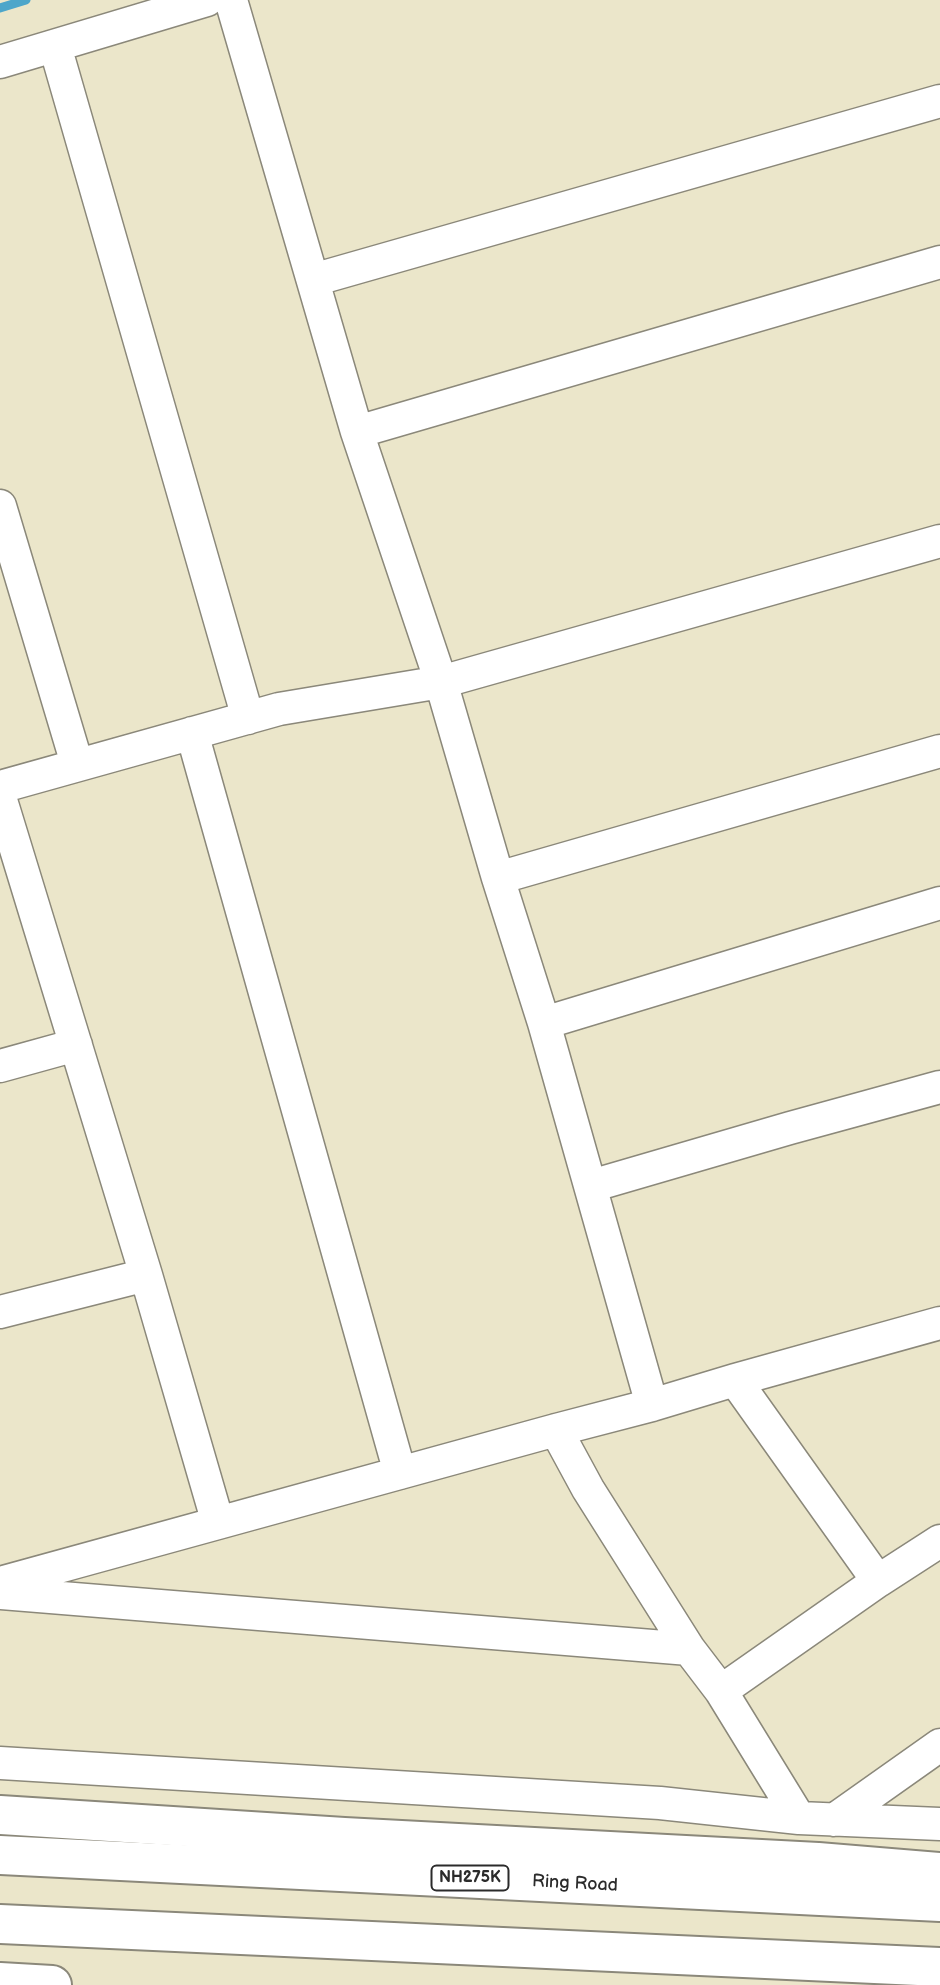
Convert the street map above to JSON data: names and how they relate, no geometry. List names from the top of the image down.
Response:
{
  "streets": {
    "main road": ["NH275K", "Ring Road"]
  }
}
